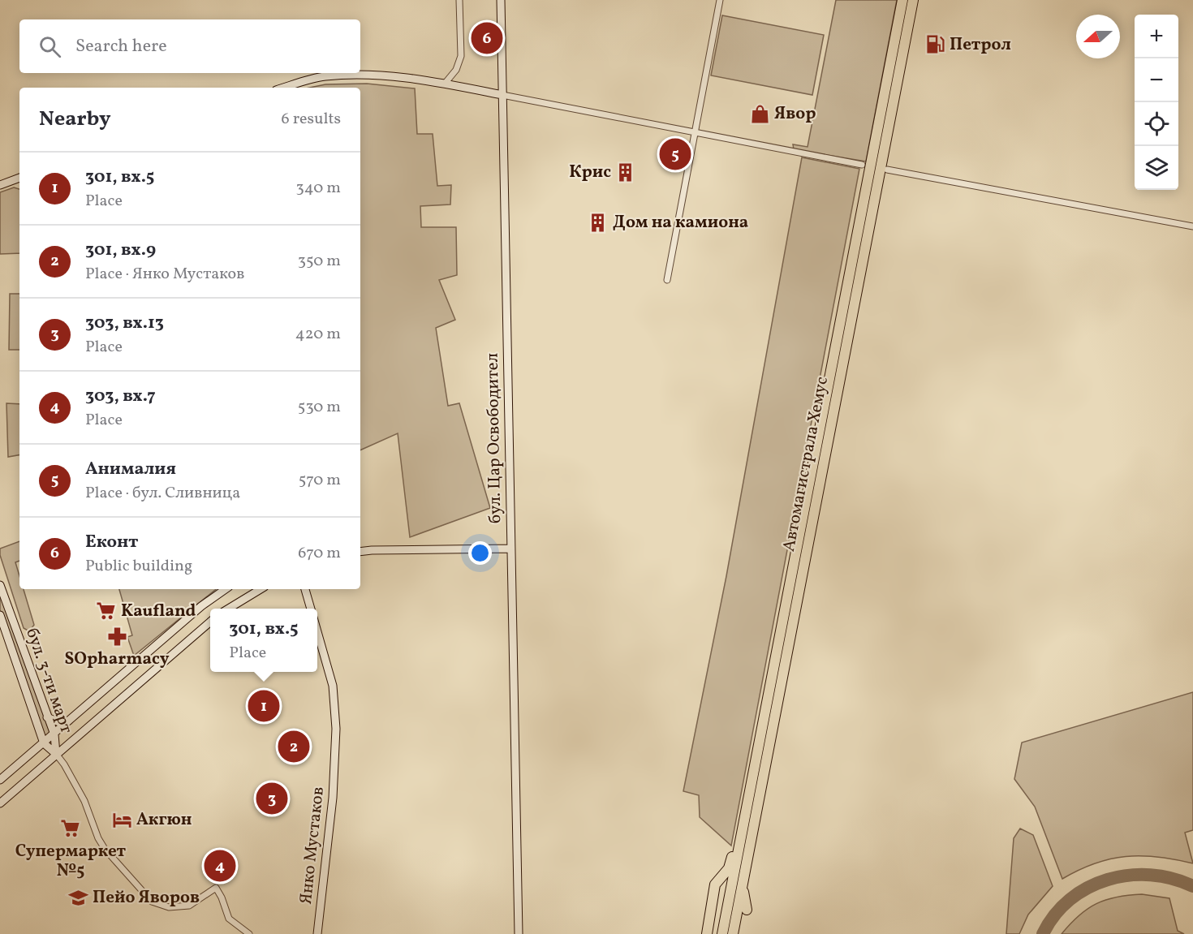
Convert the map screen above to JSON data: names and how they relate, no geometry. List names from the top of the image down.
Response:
{
  "streets": {
    "highway": ["Автомагистрала Хемус"],
    "street": ["бул. Цар Освободител", "бул. 3-ти март", "Янко Мустаков"]
  },
  "places": {
    "fuel station": ["Петрол"],
    "shop": ["Явор"],
    "building": ["Крис", "Дом на камиона"],
    "supermarket": ["Kaufland", "Супермаркет №5"],
    "pharmacy": ["SOpharmacy"],
    "hotel": ["Акгюн"],
    "school or university": ["Пейо Яворов"]
  },
  "north": "left",
  "page": {
    "map_buttons": ["+", "−"],
    "search": "Search here",
    "pins": [
      "6",
      "5",
      "1",
      "2",
      "3",
      "4"
    ],
    "heading": ["Nearby", "6 results"],
    "list": [
      {
        "mark": "1",
        "name": "301, вх.5",
        "note": "Place",
        "value": "340 m"
      },
      {
        "mark": "2",
        "name": "301, вх.9",
        "note": "Place · Янко Мустаков",
        "value": "350 m"
      },
      {
        "mark": "3",
        "name": "303, вх.13",
        "note": "Place",
        "value": "420 m"
      },
      {
        "mark": "4",
        "name": "303, вх.7",
        "note": "Place",
        "value": "530 m"
      },
      {
        "mark": "5",
        "name": "Анималия",
        "note": "Place · бул. Сливница",
        "value": "570 m"
      },
      {
        "mark": "6",
        "name": "Еконт",
        "note": "Public building",
        "value": "670 m"
      }
    ],
    "popup": ["301, вх.5", "Place"]
  }
}
